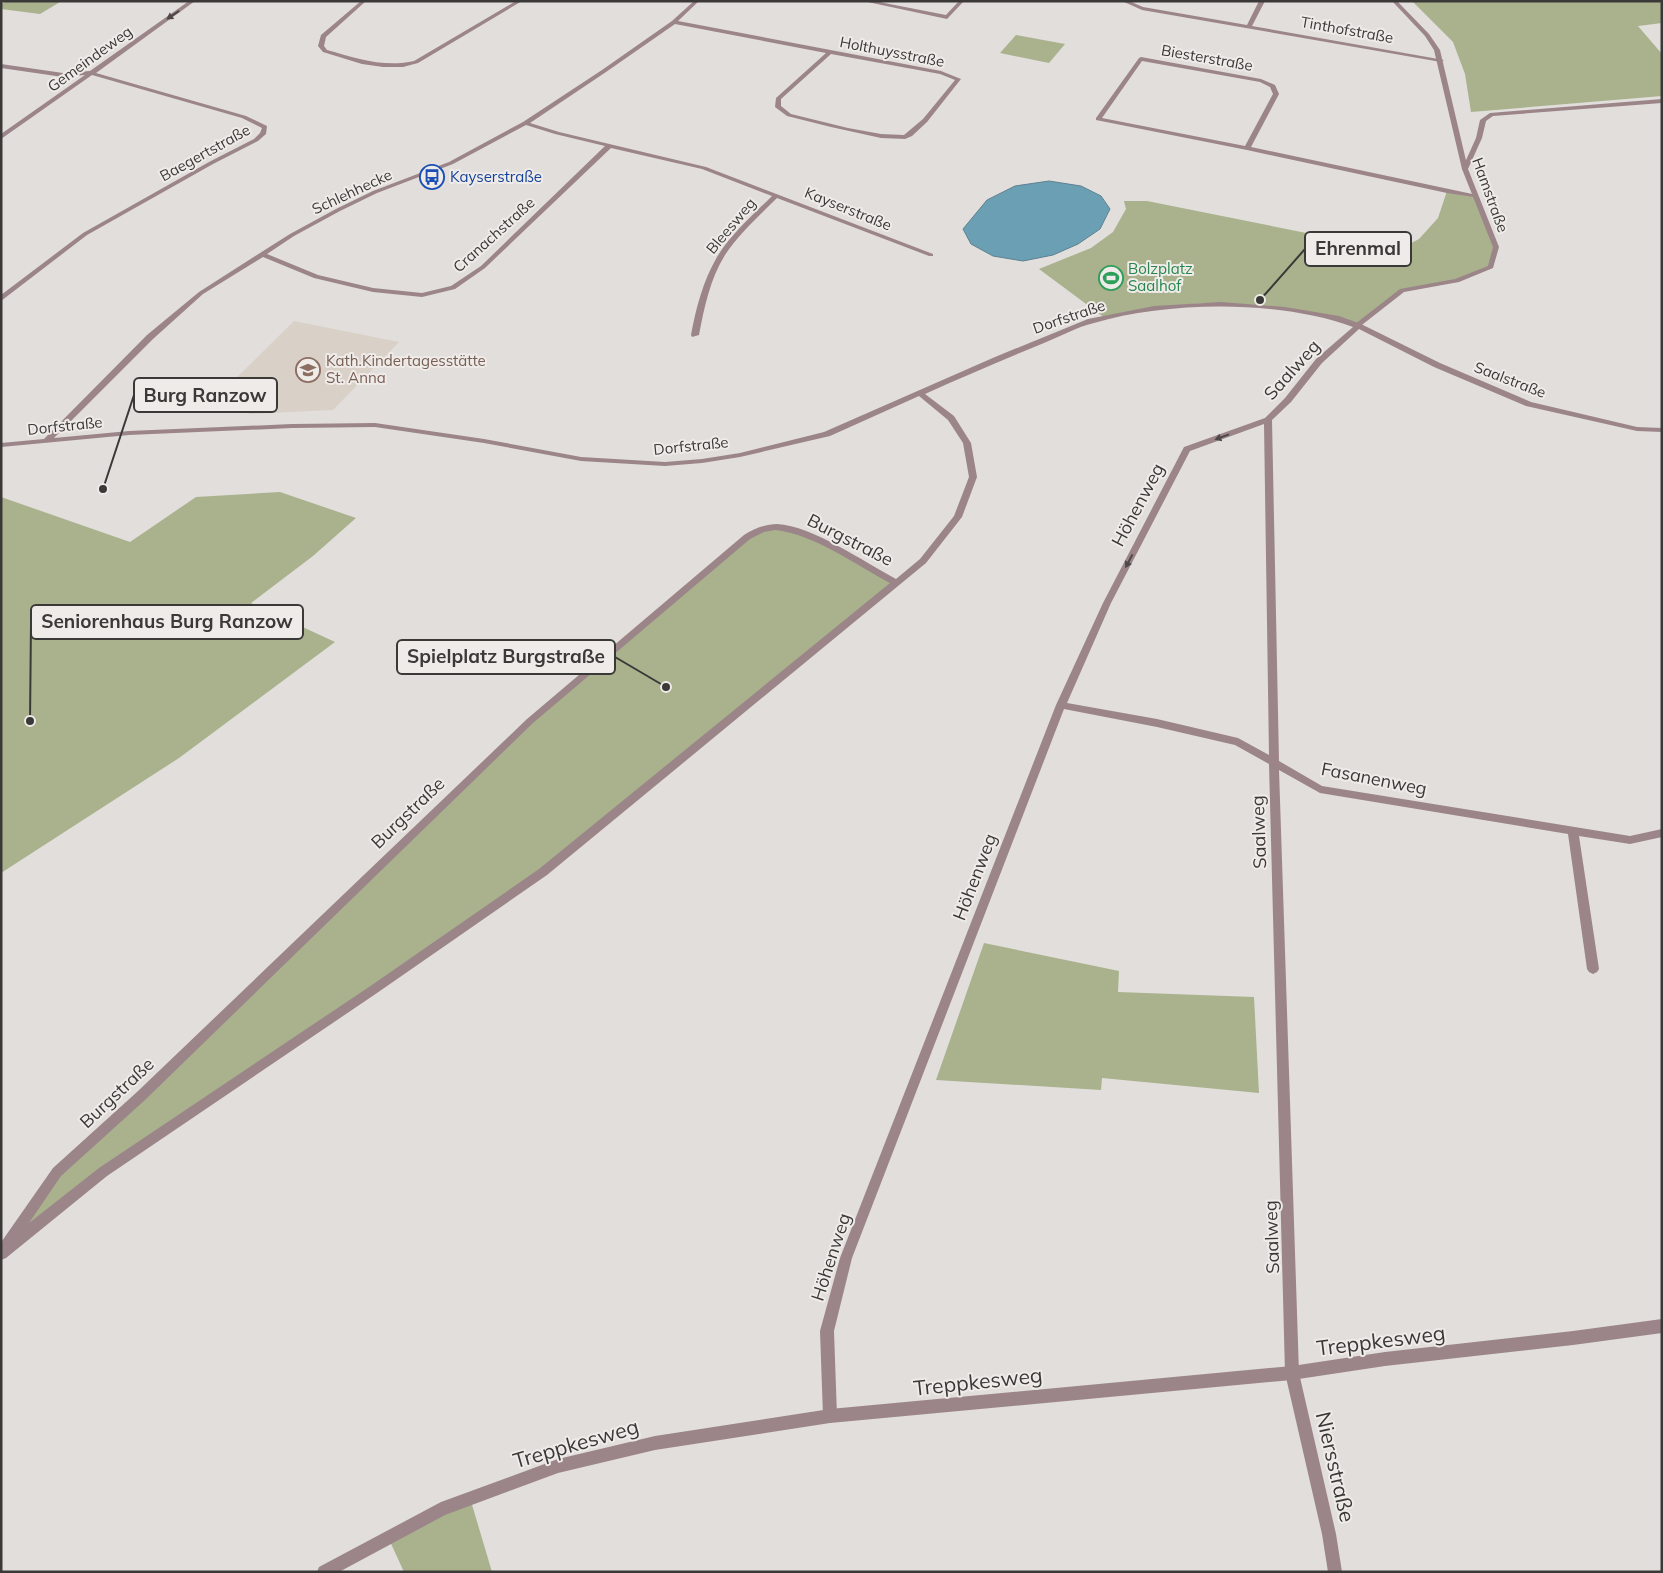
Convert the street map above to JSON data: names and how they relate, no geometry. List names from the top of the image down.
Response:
{
  "streets": {
    "street": [
      "Tinthofstraße",
      "Holthuysstraße",
      "Biesterstraße",
      "Gemeindeweg",
      "Baegertstraße",
      "Schlehhecke",
      "Hamstraße",
      "Kayserstraße",
      "Bleesweg",
      "Cranachstraße",
      "Dorfstraße",
      "Saalweg",
      "Saalstraße",
      "Höhenweg",
      "Burgstraße",
      "Fasanenweg",
      "Treppkesweg",
      "Niersstraße"
    ]
  },
  "crossings": [
    ["Tinthofstraße", "Hamstraße"],
    ["Holthuysstraße", "Schlehhecke"],
    ["Biesterstraße", "Hamstraße"],
    ["Gemeindeweg", "Baegertstraße"],
    ["Schlehhecke", "Kayserstraße"],
    ["Schlehhecke", "Cranachstraße"],
    ["Schlehhecke", "Dorfstraße"],
    ["Hamstraße", "Dorfstraße"],
    ["Hamstraße", "Saalweg"],
    ["Hamstraße", "Saalstraße"],
    ["Kayserstraße", "Bleesweg"],
    ["Kayserstraße", "Cranachstraße"],
    ["Dorfstraße", "Saalweg"],
    ["Dorfstraße", "Saalstraße"],
    ["Dorfstraße", "Burgstraße"],
    ["Saalweg", "Saalstraße"],
    ["Saalweg", "Höhenweg"],
    ["Saalweg", "Fasanenweg"],
    ["Saalweg", "Treppkesweg"],
    ["Saalweg", "Niersstraße"],
    ["Höhenweg", "Fasanenweg"],
    ["Höhenweg", "Treppkesweg"],
    ["Treppkesweg", "Niersstraße"]
  ],
  "one_way": ["Gemeindeweg"],
  "places": {
    "bus stop": ["Kayserstraße"],
    "sports": ["Bolzplatz Saalhof"],
    "other": [
      "Ehrenmal",
      "Burg Ranzow",
      "Spielplatz Burgstraße",
      "Seniorenhaus Burg Ranzow"
    ],
    "school or university": ["Kath.Kindertagesstätte St. Anna"]
  }
}
